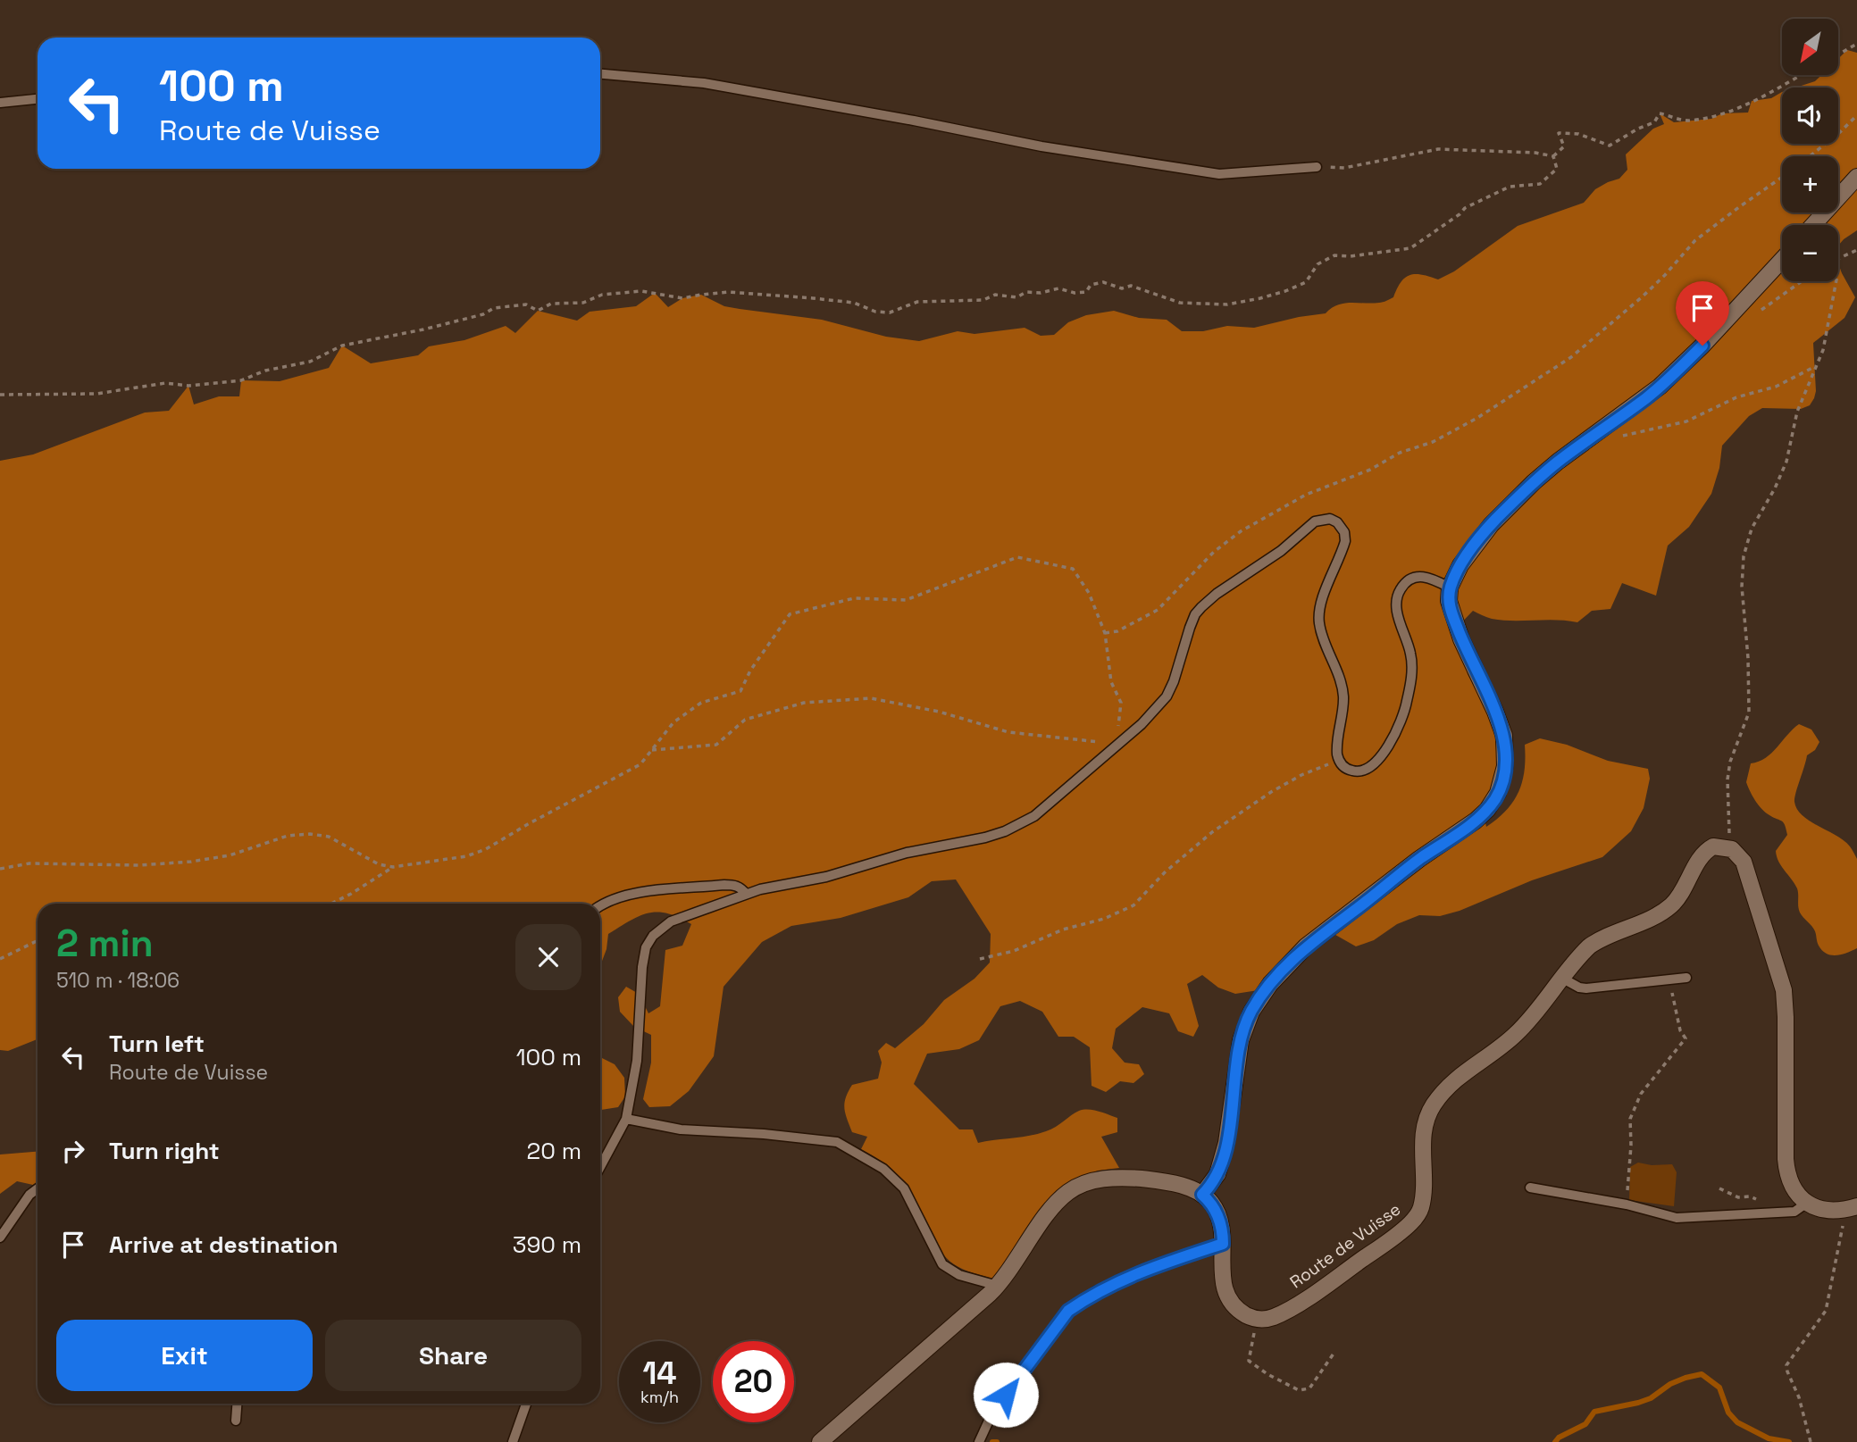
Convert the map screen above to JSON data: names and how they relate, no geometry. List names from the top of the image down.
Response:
{
  "streets": {
    "street": ["Route de Vuisse"]
  },
  "north": "bottom left",
  "page": {
    "map_buttons": ["+", "−"],
    "turn": ["100 m", "Route de Vuisse"],
    "heading": ["2 min", "510 m · 18:06"],
    "list": [
      {
        "name": "Turn left",
        "note": "Route de Vuisse",
        "value": "100 m"
      },
      {
        "name": "Turn right",
        "value": "20 m"
      },
      {
        "name": "Arrive at destination",
        "value": "390 m"
      }
    ],
    "buttons": ["Exit", "Share"],
    "speed": "14 km/h",
    "limit": "20"
  }
}
